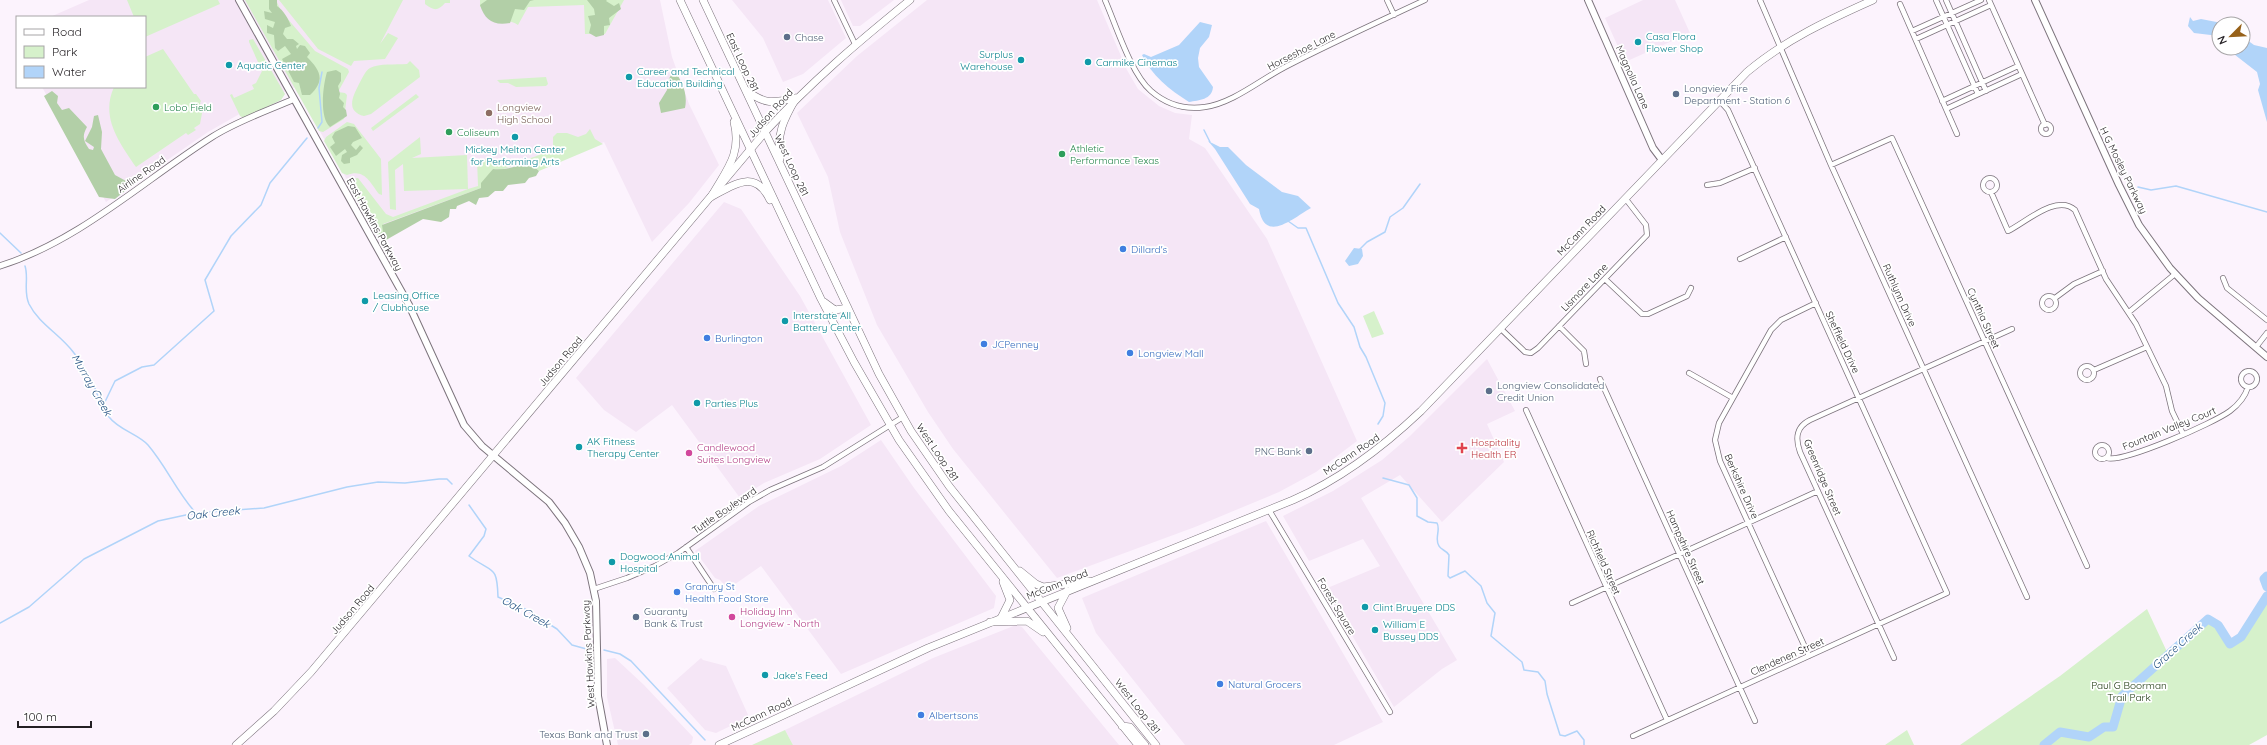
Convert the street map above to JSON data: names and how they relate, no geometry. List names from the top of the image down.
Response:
{
  "streets": {
    "main road": [
      "East Loop 281",
      "Magnolia Lane",
      "Judson Road",
      "West Loop 281",
      "H G Mosley Parkway",
      "East Hawkins Parkway",
      "McCann Road",
      "West Hawkins Parkway"
    ],
    "street": [
      "Horseshoe Lane",
      "Airline Road",
      "Lismore Lane",
      "Ruthlynn Drive",
      "Cynthia Street",
      "Sheffield Drive",
      "Fountain Valley Court",
      "Greenridge Street",
      "Berkshire Drive",
      "Tuttle Boulevard",
      "Hampshire Street",
      "Richfield Street",
      "Forest Square",
      "Clendenen Street"
    ]
  },
  "crossings": [
    ["East Loop 281", "Judson Road"],
    ["East Loop 281", "West Loop 281"],
    ["Magnolia Lane", "McCann Road"],
    ["Judson Road", "West Loop 281"],
    ["Judson Road", "East Hawkins Parkway"],
    ["Judson Road", "West Hawkins Parkway"],
    ["West Loop 281", "McCann Road"],
    ["West Loop 281", "Tuttle Boulevard"],
    ["Airline Road", "East Hawkins Parkway"],
    ["East Hawkins Parkway", "West Hawkins Parkway"],
    ["McCann Road", "Lismore Lane"],
    ["McCann Road", "Ruthlynn Drive"],
    ["McCann Road", "Sheffield Drive"],
    ["McCann Road", "Forest Square"],
    ["Ruthlynn Drive", "Cynthia Street"],
    ["Ruthlynn Drive", "Greenridge Street"],
    ["Cynthia Street", "Greenridge Street"],
    ["Sheffield Drive", "Greenridge Street"],
    ["Sheffield Drive", "Berkshire Drive"],
    ["Sheffield Drive", "Clendenen Street"],
    ["Greenridge Street", "Clendenen Street"],
    ["Berkshire Drive", "Clendenen Street"],
    ["Tuttle Boulevard", "West Hawkins Parkway"],
    ["Hampshire Street", "Clendenen Street"],
    ["Richfield Street", "Clendenen Street"]
  ],
  "water": ["Murray Creek", "Oak Creek", "Grace Creek"],
  "parks": ["Paul G Boorman Trail Park"],
  "places": {
    "other": [
      "Chase",
      "Casa Flora Flower Shop",
      "Surplus Warehouse",
      "Carmike Cinemas",
      "Aquatic Center",
      "Career and Technical Education Building",
      "Longview Fire Department - Station 6",
      "Lobo Field",
      "Longview High School",
      "Coliseum",
      "Mickey Melton Center for Performing Arts",
      "Athletic Performance Texas",
      "Dillard's",
      "Leasing Office / Clubhouse",
      "Interstate All Battery Center",
      "Burlington",
      "JCPenney",
      "Longview Mall",
      "Longview Consolidated Credit Union",
      "Parties Plus",
      "AK Fitness Therapy Center",
      "PNC Bank",
      "Candlewood Suites Longview",
      "Dogwood Animal Hospital",
      "Granary St Health Food Store",
      "Clint Bruyere DDS",
      "Guaranty Bank & Trust",
      "Holiday Inn Longview - North",
      "William E Bussey DDS",
      "Jake's Feed",
      "Natural Grocers",
      "Albertsons",
      "Texas Bank and Trust"
    ],
    "health": ["Hospitality Health ER"]
  },
  "legend": ["Road", "Park", "Water"],
  "scale_bar": "100 m",
  "north": "bottom left"
}
